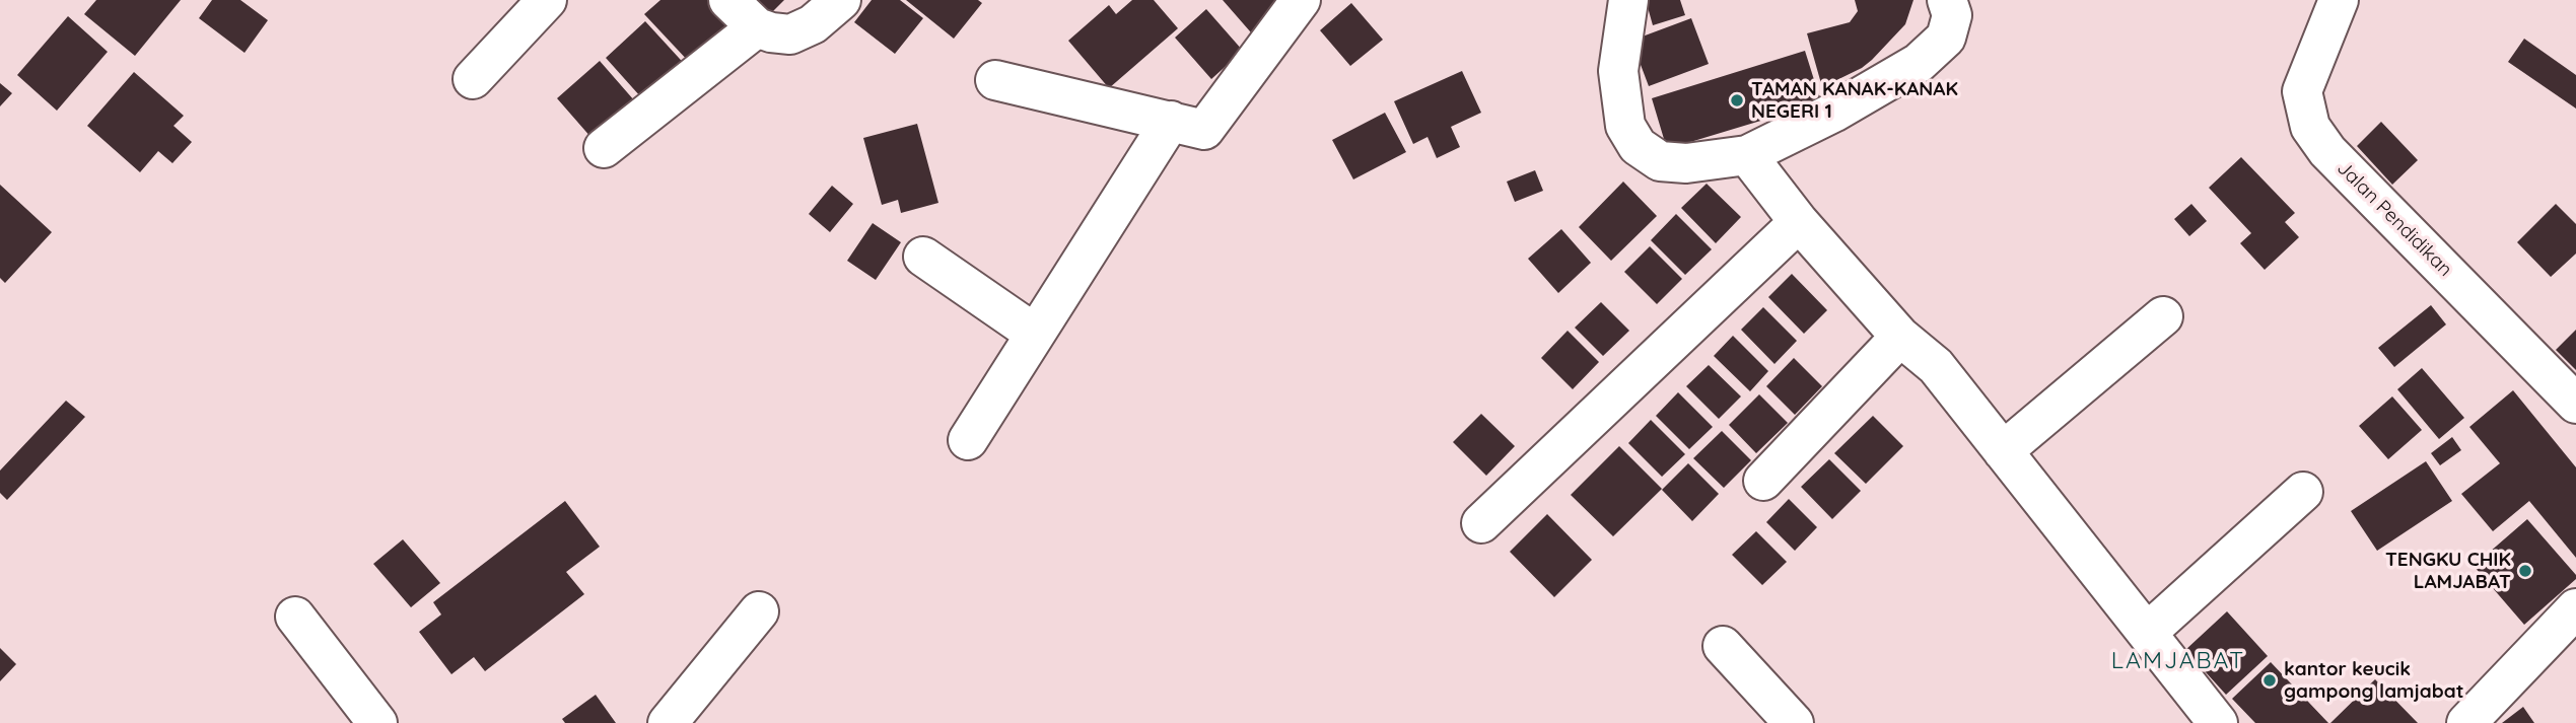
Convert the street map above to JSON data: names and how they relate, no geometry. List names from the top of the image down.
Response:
{
  "streets": {
    "street": ["Jalan Pendidikan"]
  },
  "districts": ["LAMJABAT"],
  "places": ["TAMAN KANAK-KANAK NEGERI 1", "TENGKU CHIK LAMJABAT", "kantor keucik gampong lamjabat"]
}
